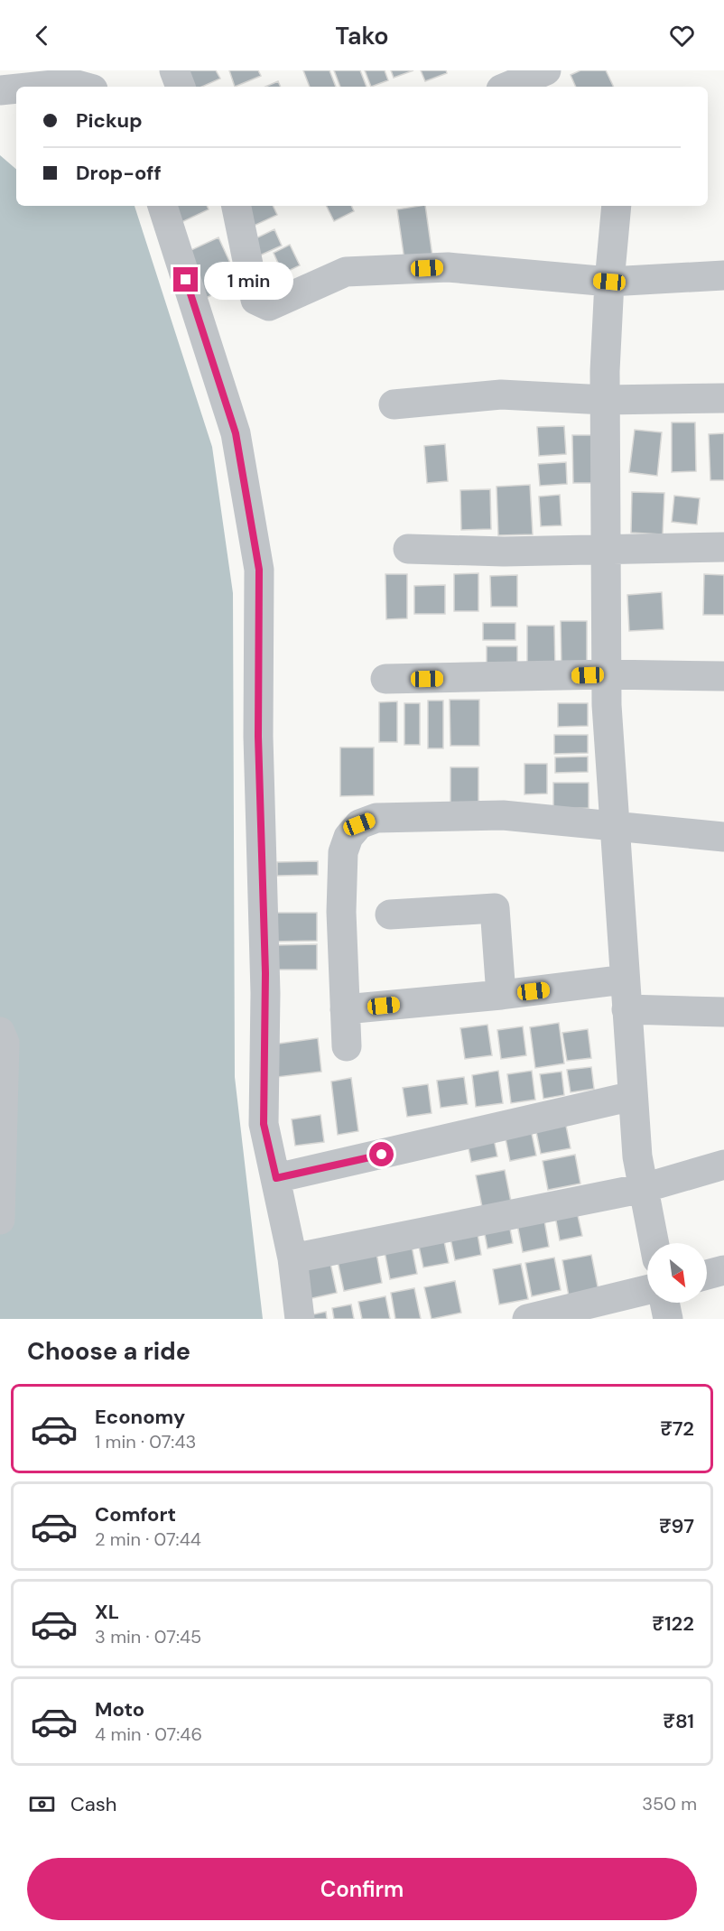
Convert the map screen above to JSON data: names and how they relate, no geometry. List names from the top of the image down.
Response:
{
  "north": "bottom right",
  "page": {
    "header": "Tako",
    "banner": ["Pickup", "Drop-off"],
    "bubble": "1 min",
    "heading": "Choose a ride",
    "list": [
      {
        "name": "Economy",
        "note": "1 min · 07:43",
        "value": "₹72"
      },
      {
        "name": "Comfort",
        "note": "2 min · 07:44",
        "value": "₹97"
      },
      {
        "name": "XL",
        "note": "3 min · 07:45",
        "value": "₹122"
      },
      {
        "name": "Moto",
        "note": "4 min · 07:46",
        "value": "₹81"
      }
    ],
    "pay": ["Cash", "350 m"],
    "buttons": "Confirm"
  }
}
